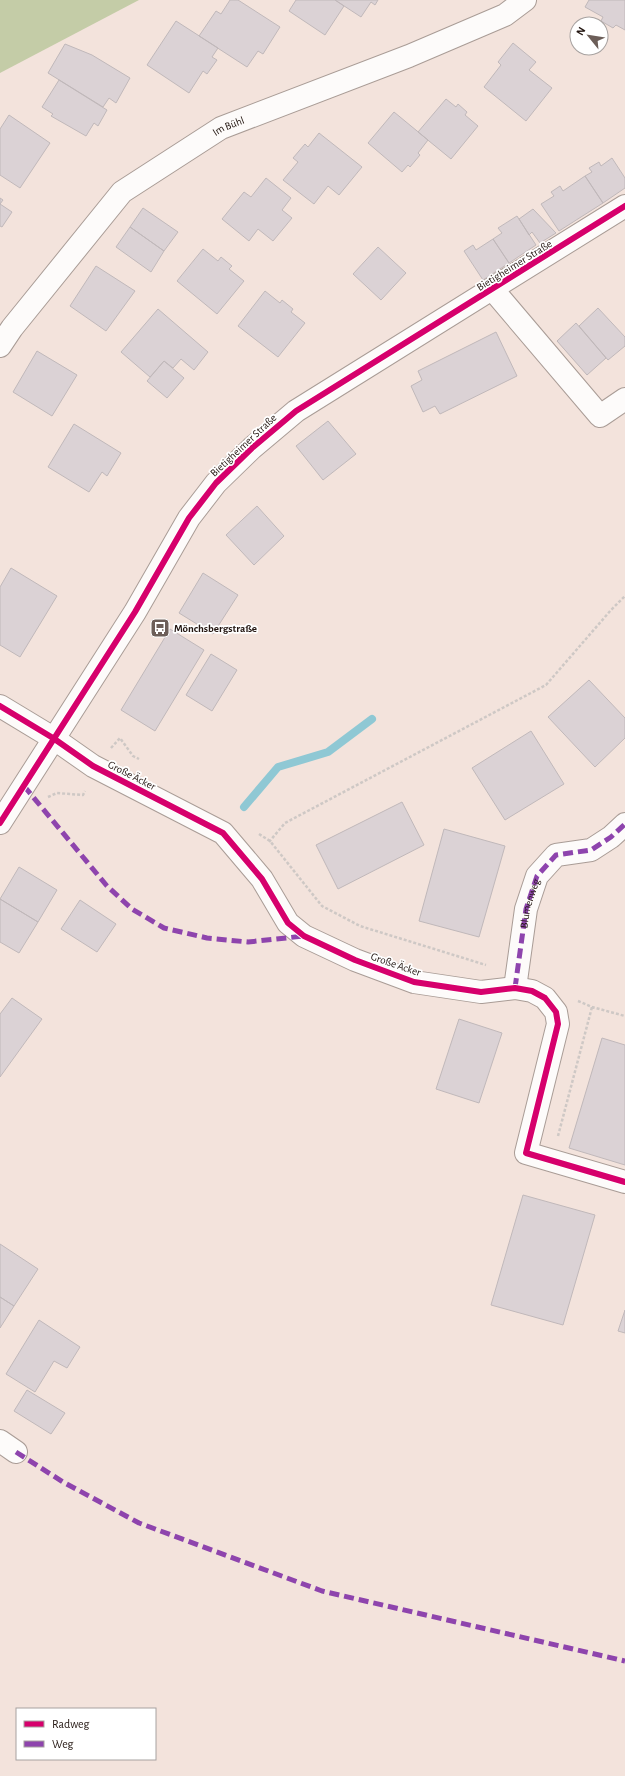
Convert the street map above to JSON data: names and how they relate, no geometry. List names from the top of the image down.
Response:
{
  "streets": {
    "street": [
      "Im Bühl",
      "Bietigheimer Straße",
      "Große Äcker",
      "Blumenweg"
    ]
  },
  "crossings": [
    ["Bietigheimer Straße", "Große Äcker"],
    ["Große Äcker", "Blumenweg"]
  ],
  "places": {
    "bus stop": ["Mönchsbergstraße"]
  },
  "legend": ["Radweg", "Weg"],
  "north": "top left"
}
